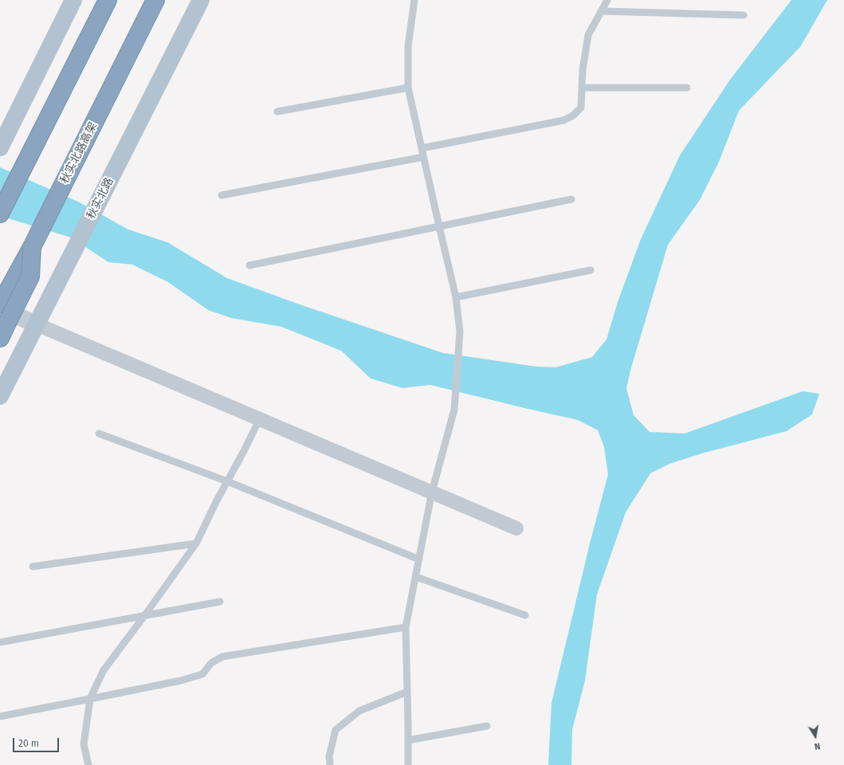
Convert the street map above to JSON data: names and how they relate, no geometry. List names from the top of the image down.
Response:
{
  "streets": {
    "highway": ["秋实北路高架"],
    "main road": ["秋实北路"]
  },
  "scale_bar": "20 m",
  "north": "bottom"
}
